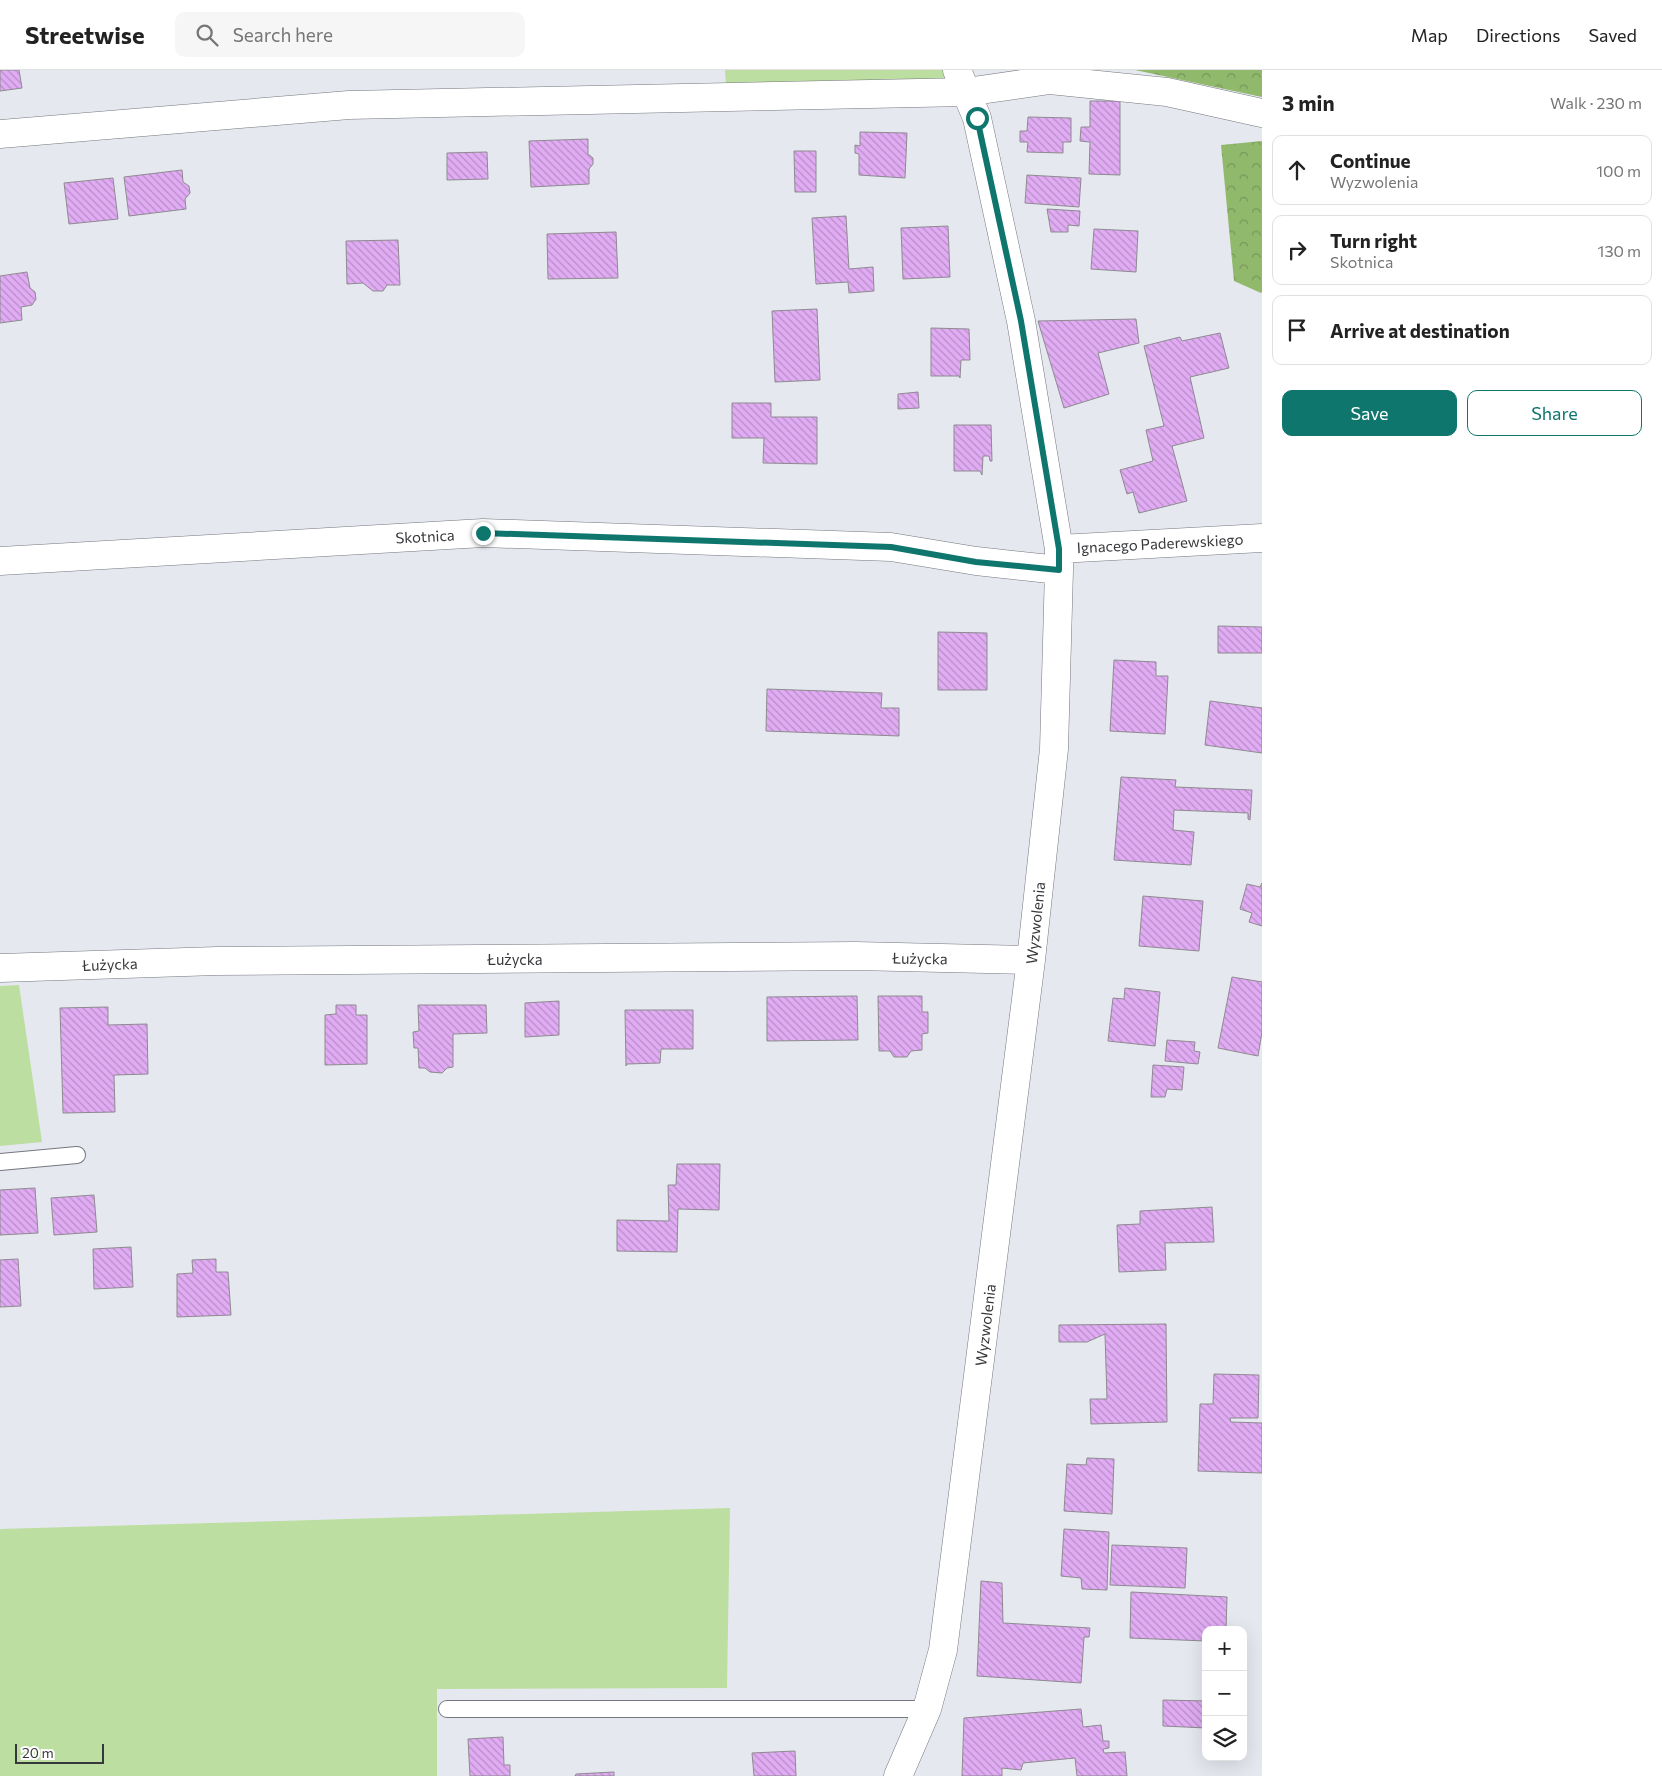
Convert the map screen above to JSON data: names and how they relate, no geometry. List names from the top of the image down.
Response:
{
  "streets": {
    "street": [
      "Skotnica",
      "Ignacego Paderewskiego",
      "Wyzwolenia",
      "Łużycka"
    ]
  },
  "crossings": [
    ["Skotnica", "Ignacego Paderewskiego"],
    ["Skotnica", "Wyzwolenia"],
    ["Ignacego Paderewskiego", "Wyzwolenia"],
    ["Wyzwolenia", "Łużycka"]
  ],
  "scale_bar": "20 m",
  "page": {
    "header": "Streetwise",
    "search": "Search here",
    "nav": ["Map", "Directions", "Saved"],
    "heading": ["3 min", "Walk · 230 m"],
    "list": [
      ["Continue", "Wyzwolenia", "100 m"],
      ["Turn right", "Skotnica", "130 m"],
      "Arrive at destination"
    ],
    "buttons": ["Save", "Share"],
    "map_buttons": ["+", "−"],
    "scale": "20 m"
  }
}
